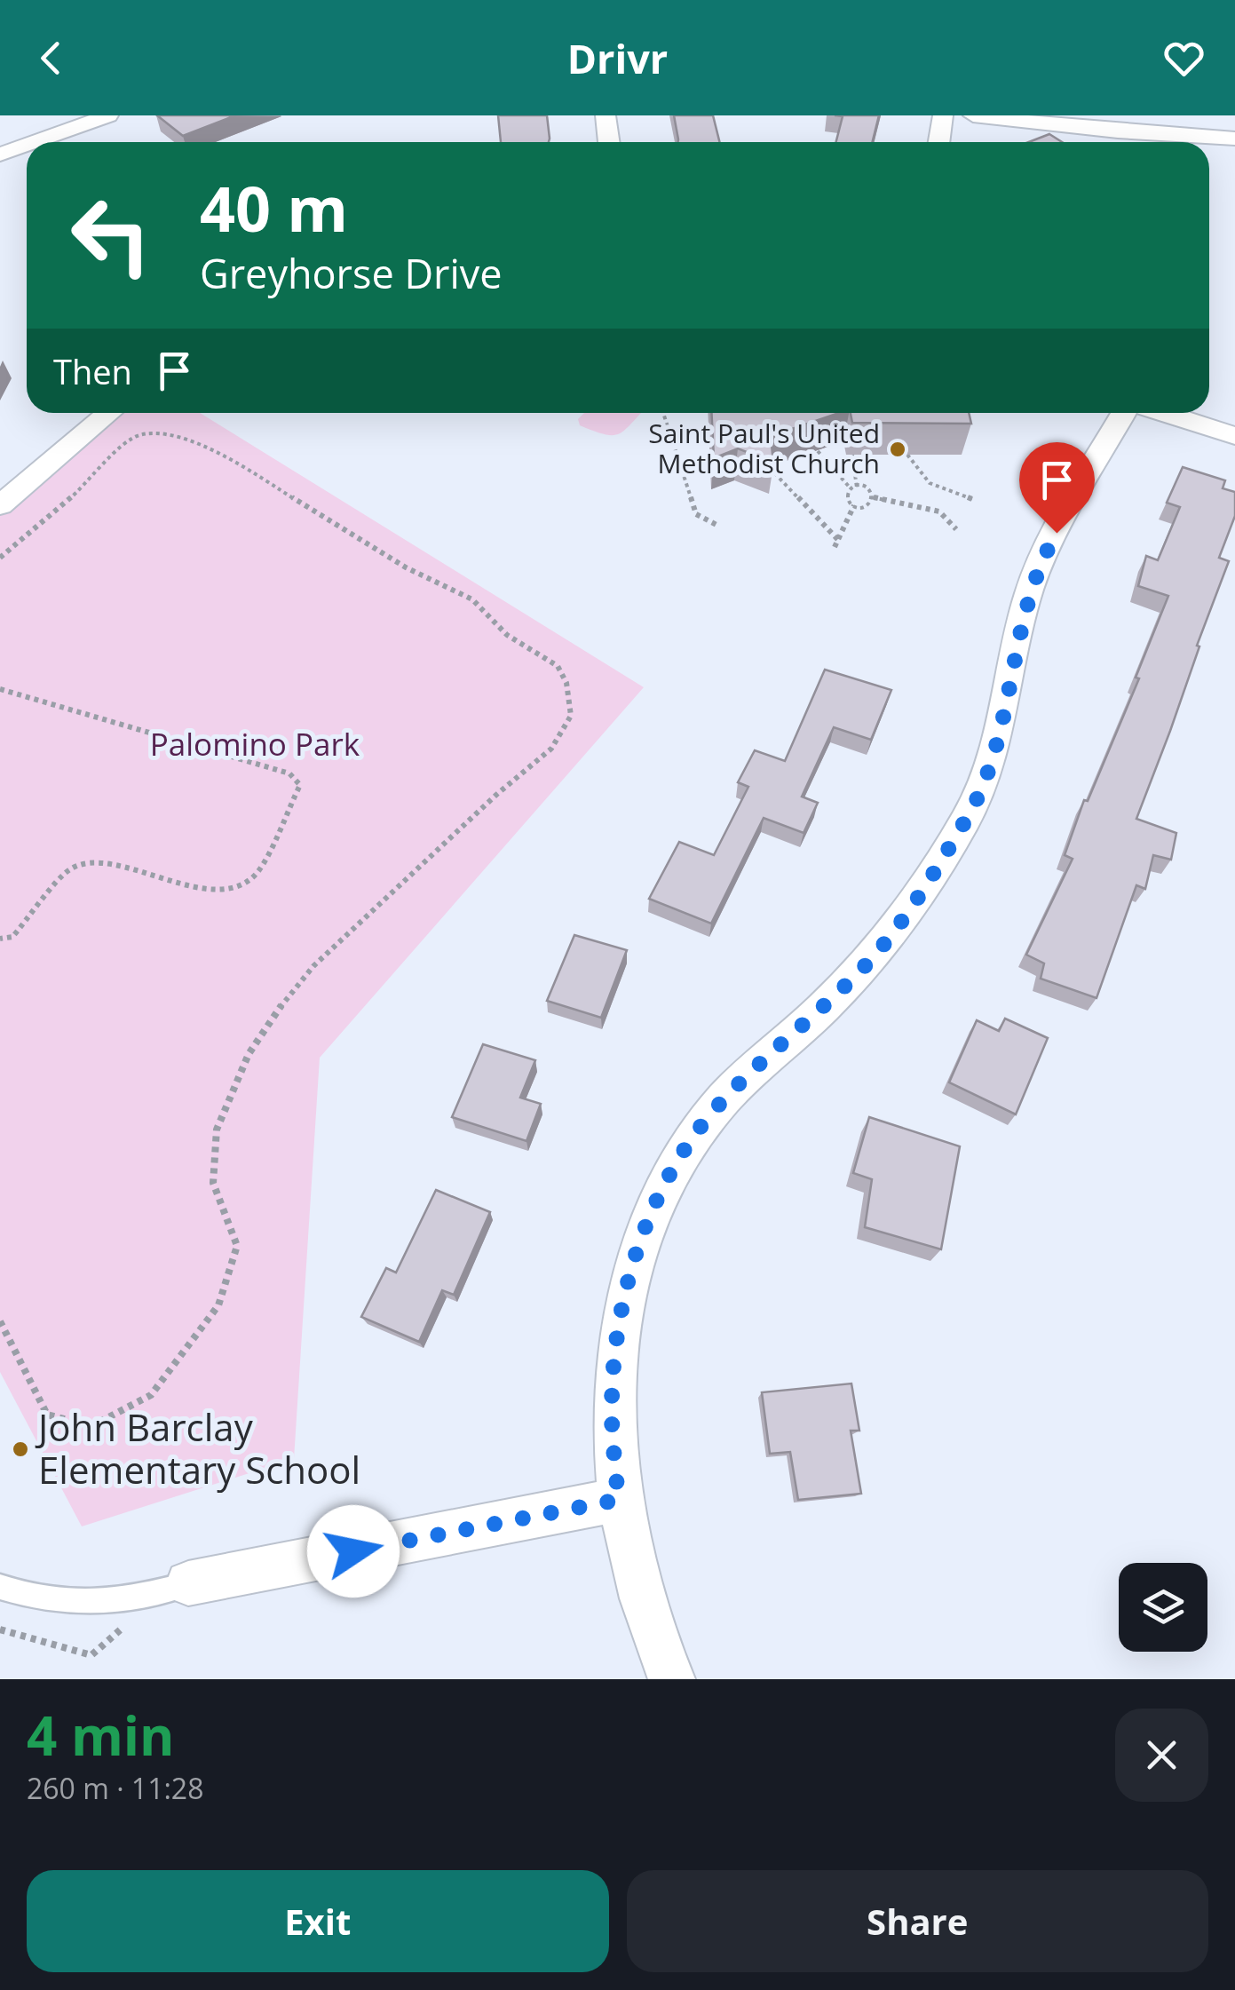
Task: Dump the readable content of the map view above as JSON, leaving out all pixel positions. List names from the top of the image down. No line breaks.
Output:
{"parks":["Palomino Park"],"places":["Saint Paul's United Methodist Church","John Barclay Elementary School"],"page":{"header":"Drivr","turn":["40 m","Greyhorse Drive"],"then":"Then","heading":["4 min","260 m · 11:28"],"buttons":["Exit","Share"]}}
